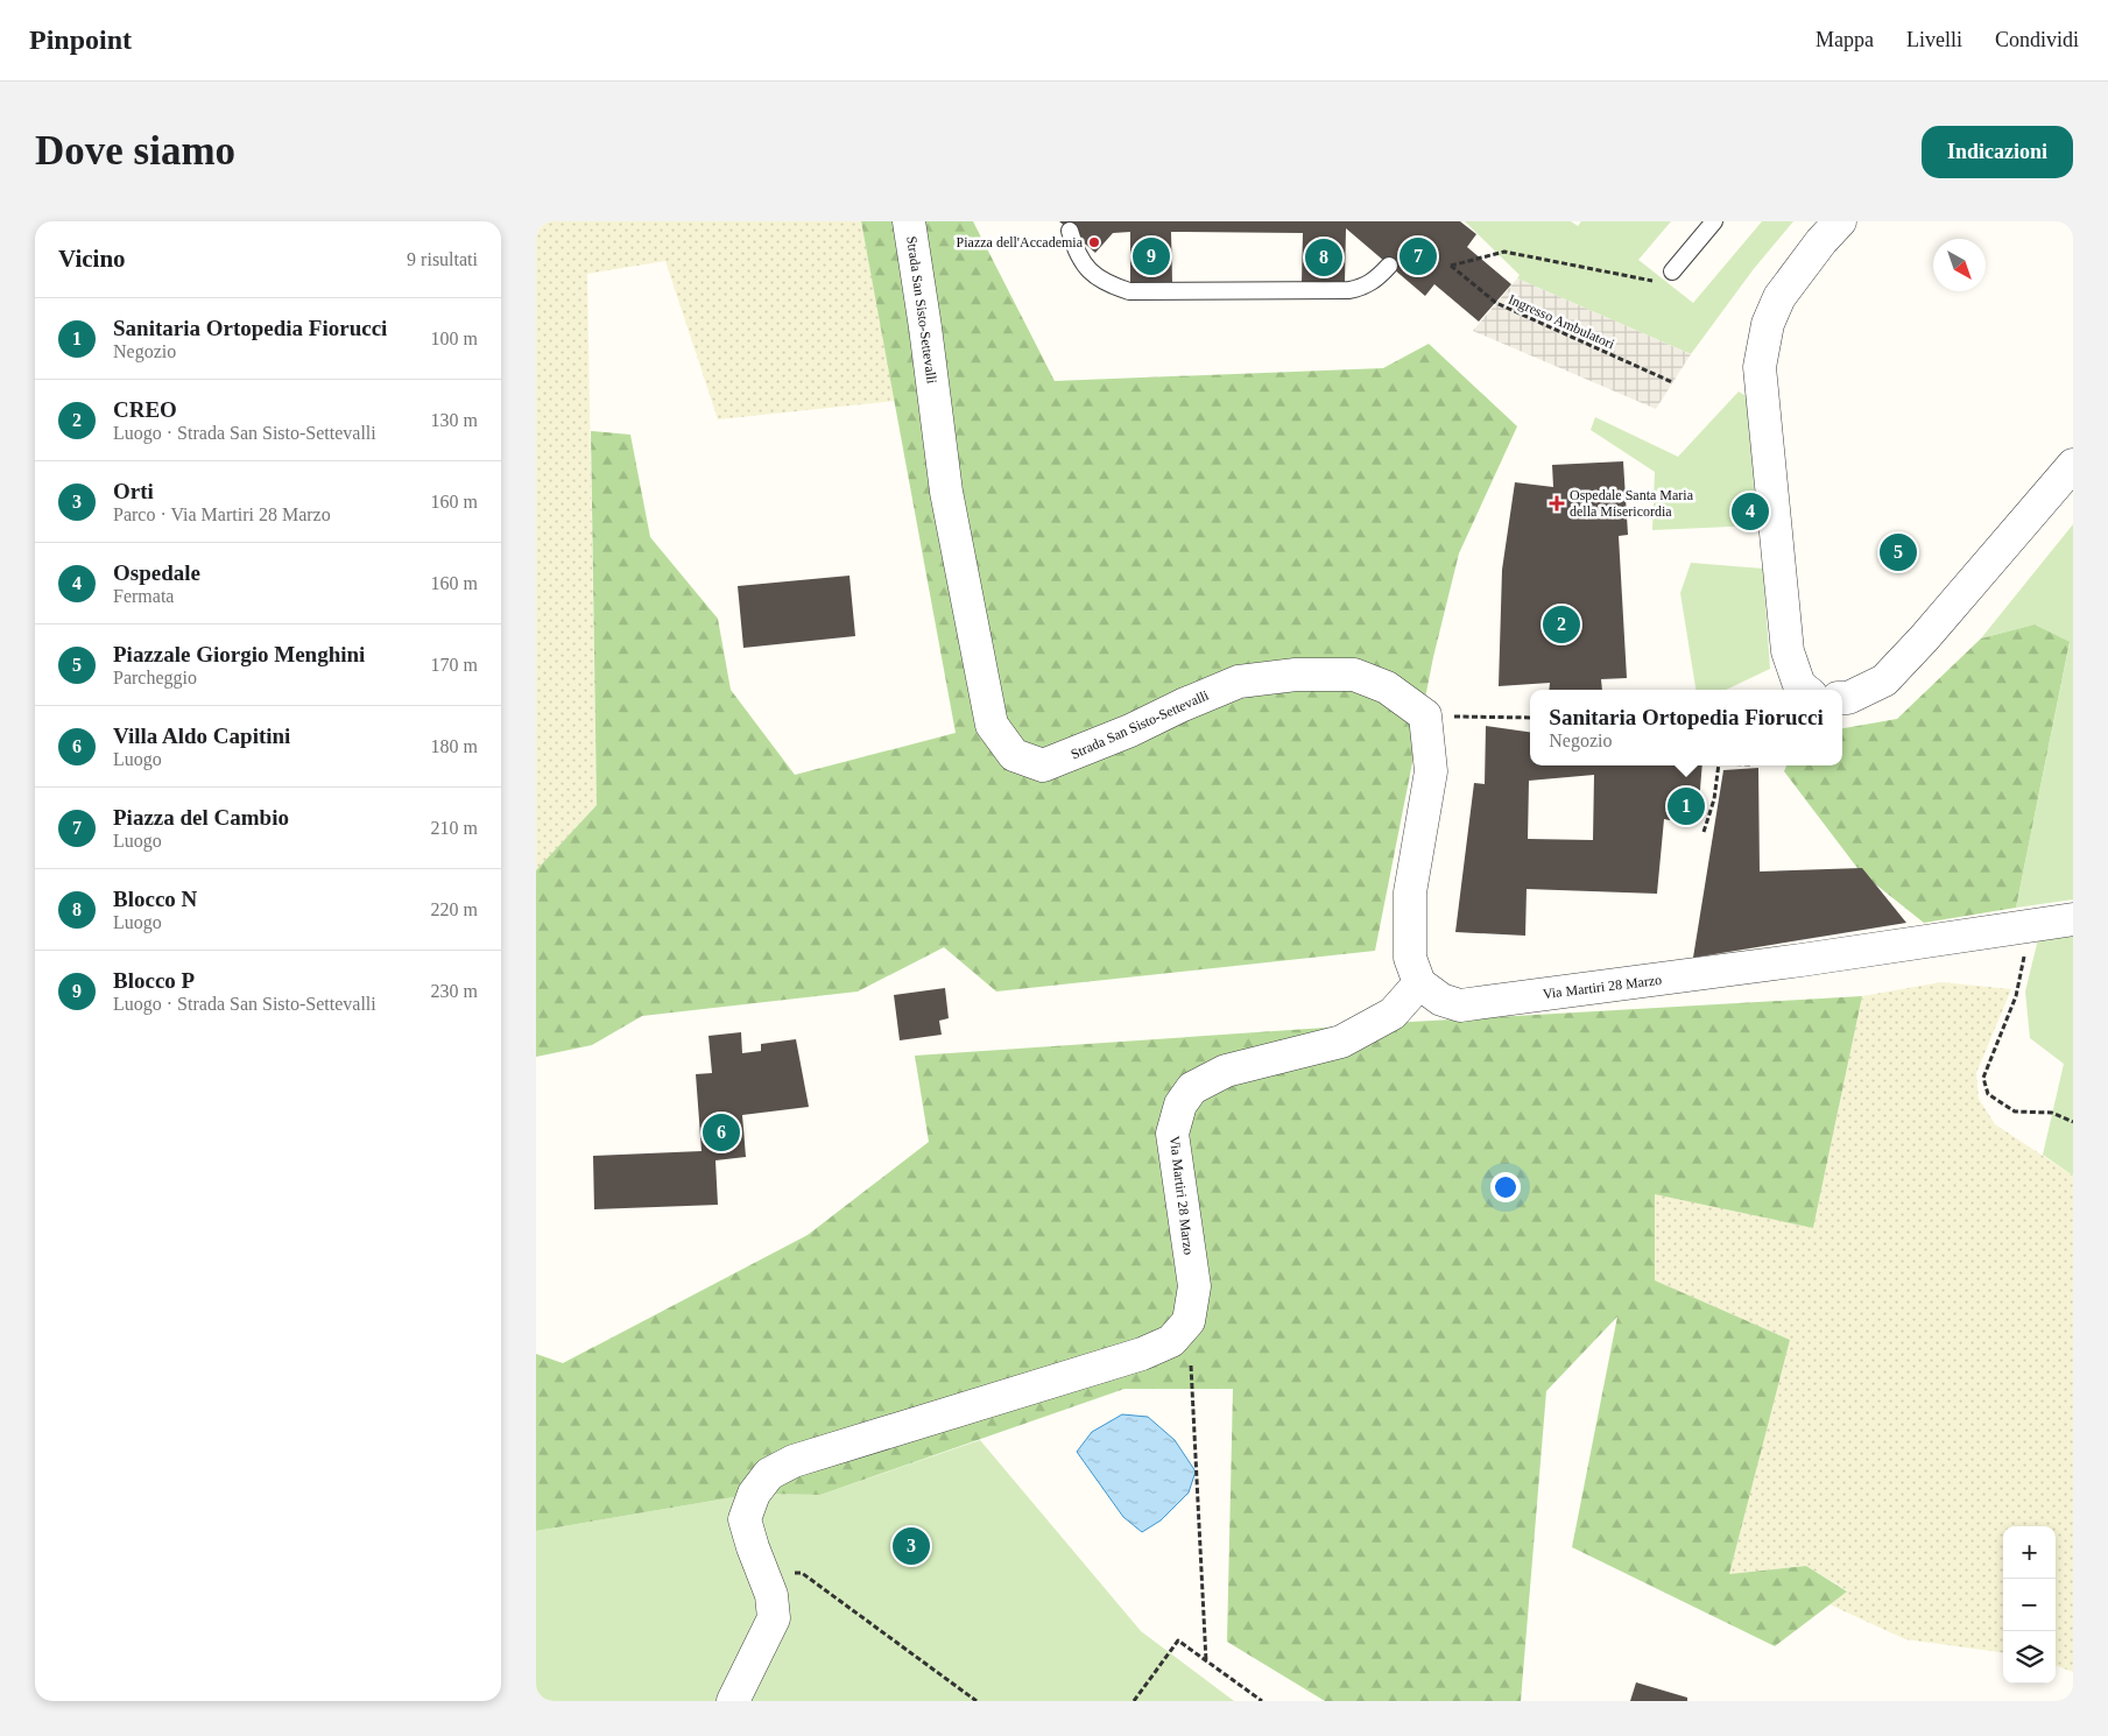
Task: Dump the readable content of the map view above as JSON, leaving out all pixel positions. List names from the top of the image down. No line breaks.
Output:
{"streets":{"street":["Strada San Sisto-Settevalli","Via Martiri 28 Marzo"],"path":["Ingresso Ambulatori"]},"places":{"other":["Piazza dell'Accademia"],"health":["Ospedale Santa Maria della Misericordia"]},"north":"bottom right","page":{"header":"Pinpoint","nav":["Mappa","Livelli","Condividi"],"buttons":"Indicazioni","title":"Dove siamo","heading":["Vicino","9 risultati"],"pins":["7","9","8","4","5","2","1","6","3"],"list":[{"mark":"1","name":"Sanitaria Ortopedia Fiorucci","note":"Negozio","value":"100 m"},{"mark":"2","name":"CREO","note":"Luogo · Strada San Sisto-Settevalli","value":"130 m"},{"mark":"3","name":"Orti","note":"Parco · Via Martiri 28 Marzo","value":"160 m"},{"mark":"4","name":"Ospedale","note":"Fermata","value":"160 m"},{"mark":"5","name":"Piazzale Giorgio Menghini","note":"Parcheggio","value":"170 m"},{"mark":"6","name":"Villa Aldo Capitini","note":"Luogo","value":"180 m"},{"mark":"7","name":"Piazza del Cambio","note":"Luogo","value":"210 m"},{"mark":"8","name":"Blocco N","note":"Luogo","value":"220 m"},{"mark":"9","name":"Blocco P","note":"Luogo · Strada San Sisto-Settevalli","value":"230 m"}],"popup":["Sanitaria Ortopedia Fiorucci","Negozio"],"map_buttons":["+","−"]}}
